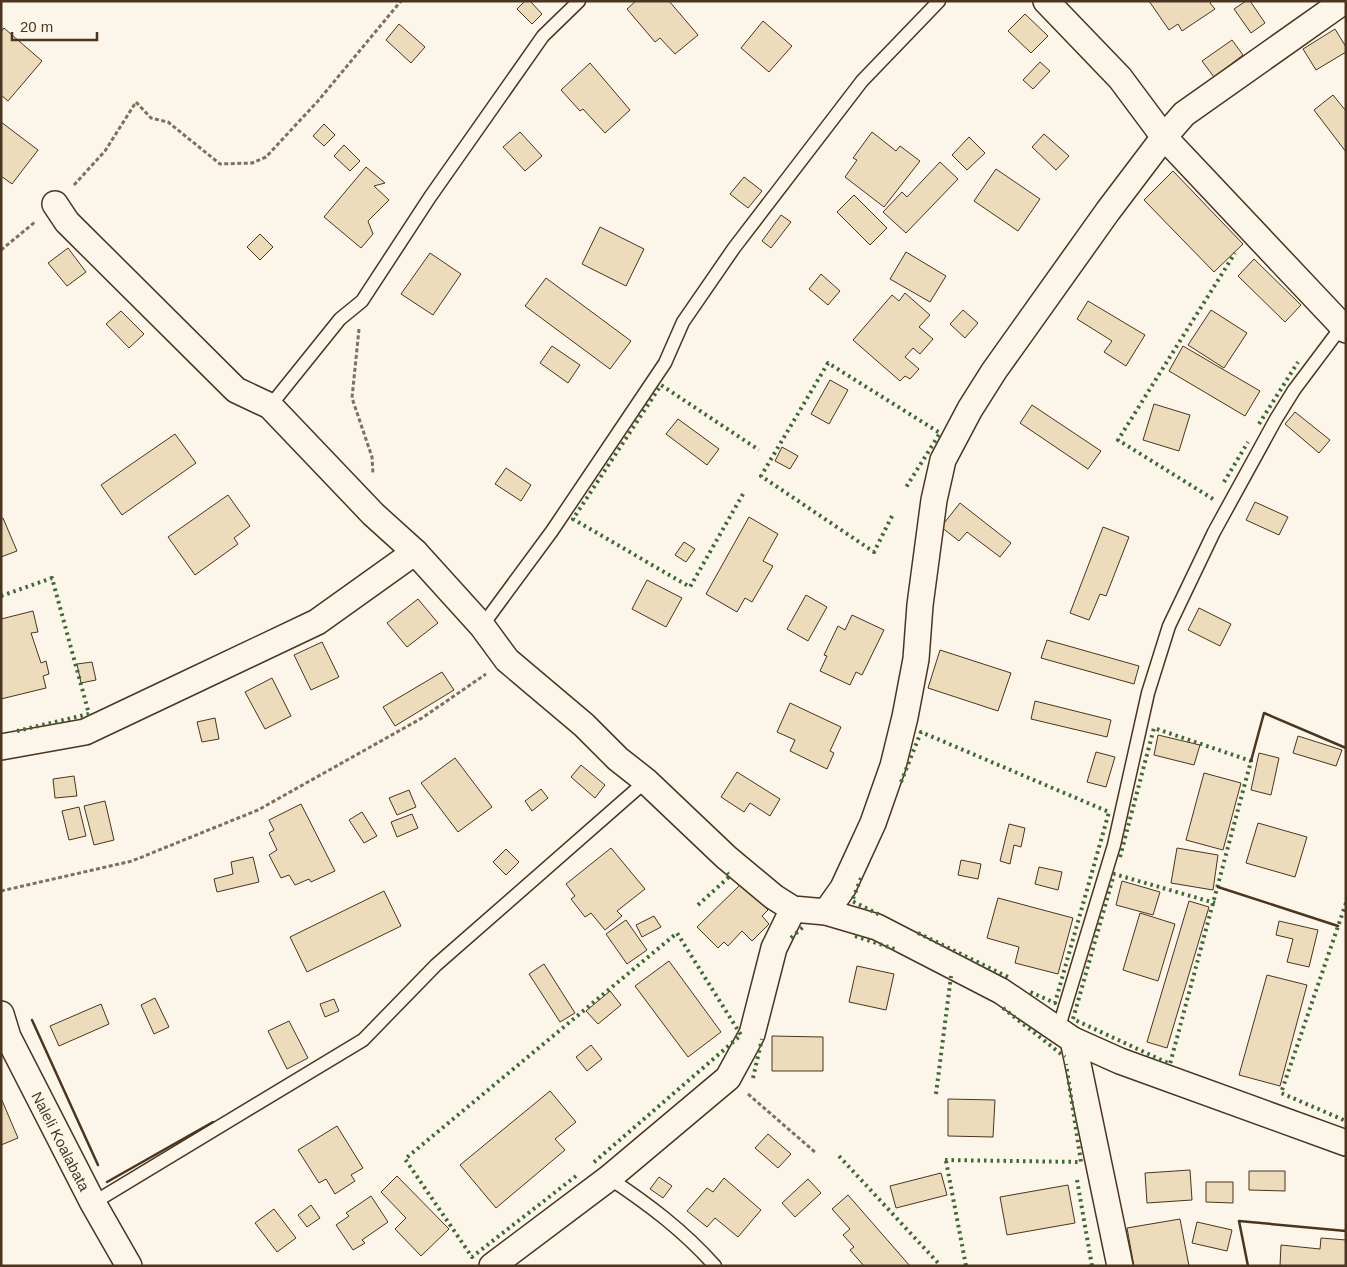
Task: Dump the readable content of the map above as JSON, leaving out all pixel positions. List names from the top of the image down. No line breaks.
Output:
{"streets":{"street":["Naleli Koalabata"]},"scale_bar":"20 m"}
